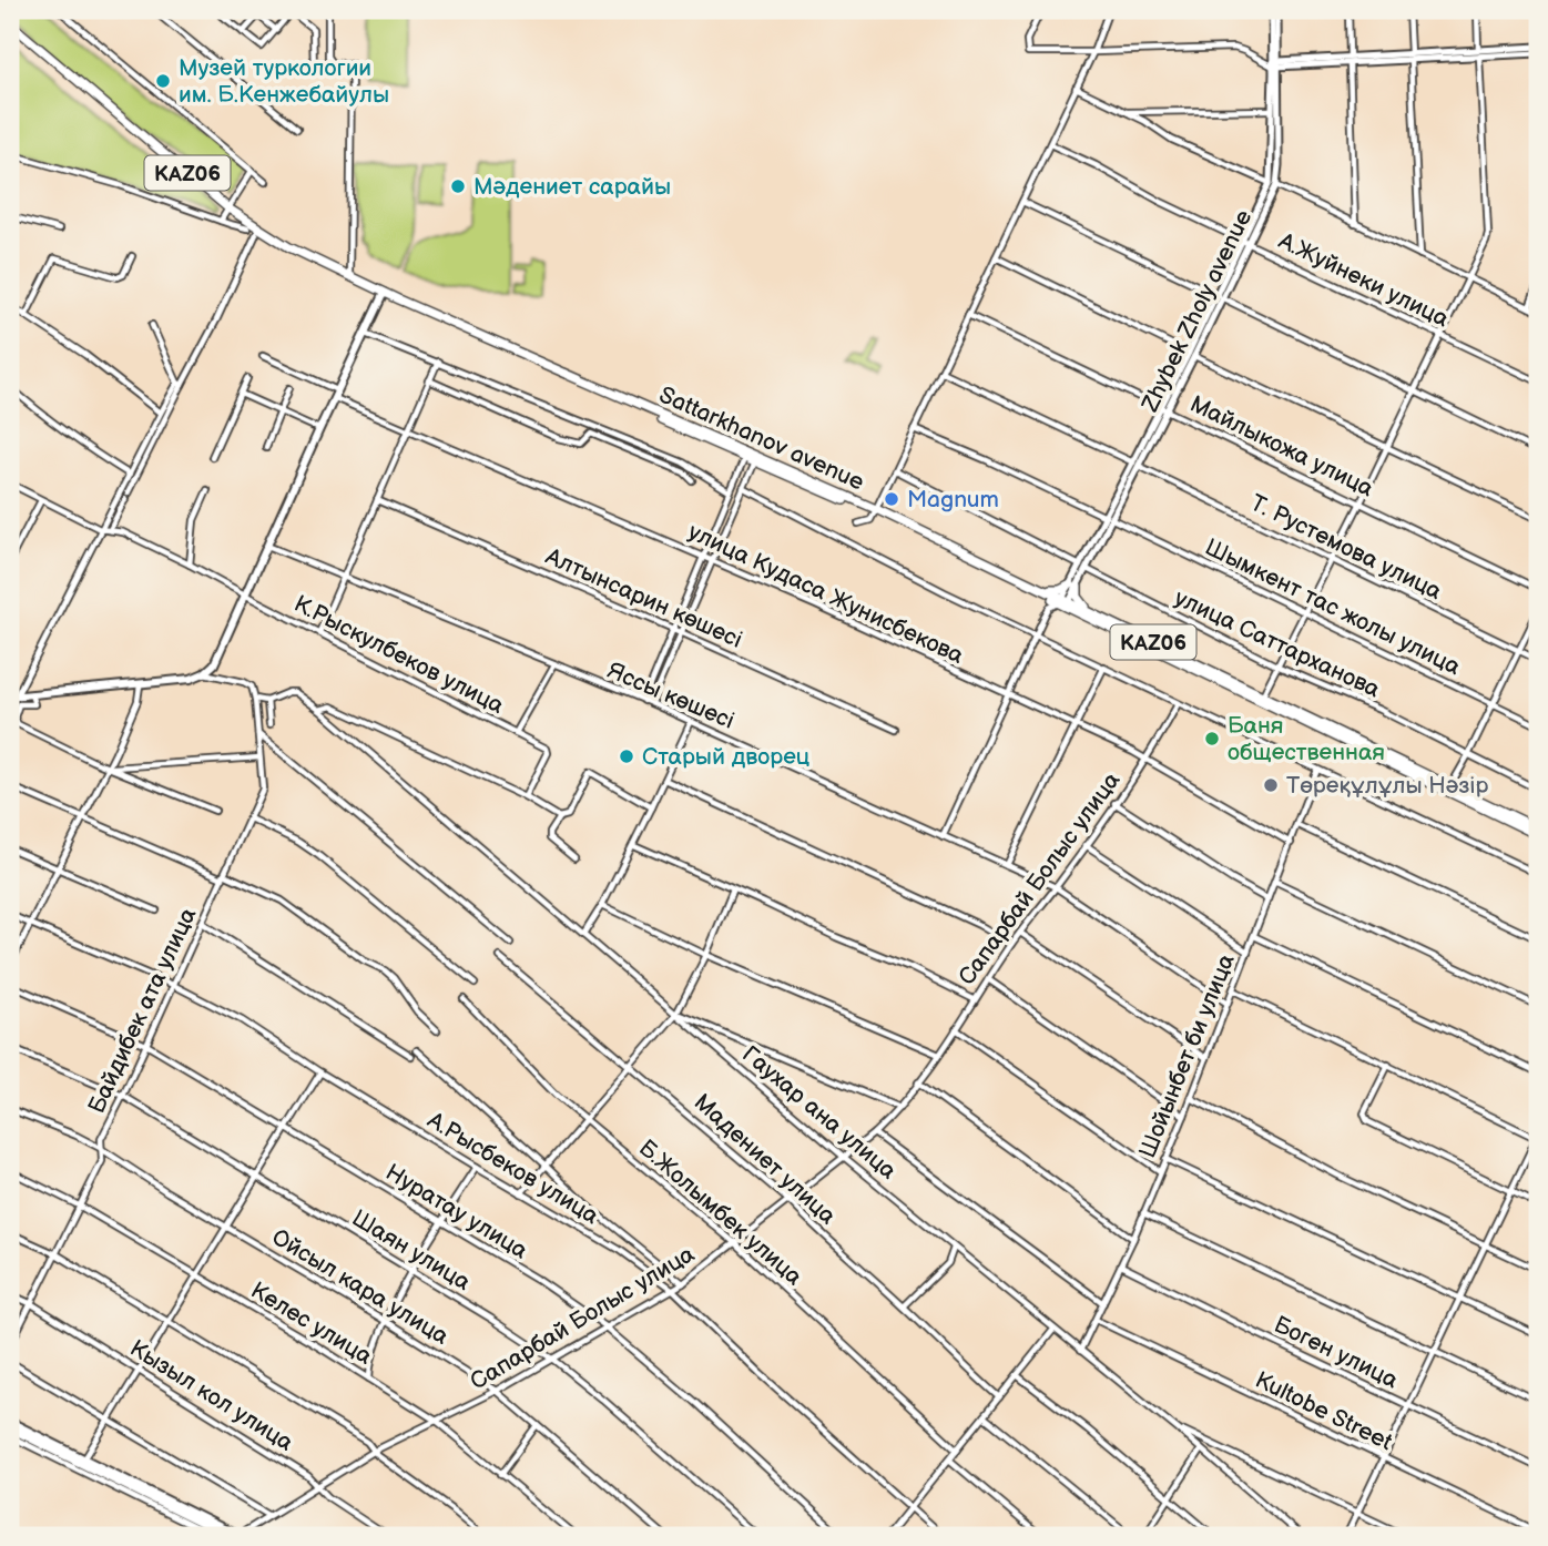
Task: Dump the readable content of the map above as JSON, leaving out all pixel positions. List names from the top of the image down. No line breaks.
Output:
{"streets":{"main road":["KАZ06","Sattarkhanov avenue"],"street":["А.Жуйнеки улица","Zhybek Zholy avenue","Майлыкожа улица","Т. Рустемова улица","улица Кудаса Жунисбекова","Алтынсарин көшесі","Шымкент тас жолы улица","улица Саттарханова","К.Рыскулбеков улица","Яссы көшесі","Сапарбай Болыс улица","Байдибек ата улица","Шойынбет би улица","Гаухар ана улица","Мадениет улица","А.Рысбеков улица","Нуратау улица","Б.Жолымбек улица","Шаян улица","Ойсыл кара улица","Келес улица","Боген улица","Кызыл кол улица","Kultobe Street"]},"crossings":[["А.Жуйнеки улица","Zhybek Zholy avenue"],["Zhybek Zholy avenue","Sattarkhanov avenue"],["Zhybek Zholy avenue","Майлыкожа улица"],["Zhybek Zholy avenue","Т. Рустемова улица"],["Zhybek Zholy avenue","Шымкент тас жолы улица"],["Zhybek Zholy avenue","улица Саттарханова"],["улица Кудаса Жунисбекова","Сапарбай Болыс улица"],["улица Кудаса Жунисбекова","Шойынбет би улица"],["Яссы көшесі","Сапарбай Болыс улица"],["Яссы көшесі","Шойынбет би улица"],["Сапарбай Болыс улица","Гаухар ана улица"],["Сапарбай Болыс улица","Мадениет улица"],["Сапарбай Болыс улица","А.Рысбеков улица"],["Сапарбай Болыс улица","Нуратау улица"],["Сапарбай Болыс улица","Б.Жолымбек улица"],["Сапарбай Болыс улица","Шаян улица"],["Сапарбай Болыс улица","Ойсыл кара улица"],["Сапарбай Болыс улица","Келес улица"],["Сапарбай Болыс улица","Кызыл кол улица"],["Байдибек ата улица","А.Рысбеков улица"],["Байдибек ата улица","Нуратау улица"],["Байдибек ата улица","Шаян улица"],["Байдибек ата улица","Ойсыл кара улица"],["Байдибек ата улица","Келес улица"],["Байдибек ата улица","Кызыл кол улица"],["Шойынбет би улица","Гаухар ана улица"],["Шойынбет би улица","Боген улица"],["Шойынбет би улица","Kultobe Street"]],"places":["Музей туркологии им. Б.Кенжебайулы","Мәдениет сарайы","Magnum","Баня общественная","Старый дворец","Төреқұлұлы Нәзір"]}
